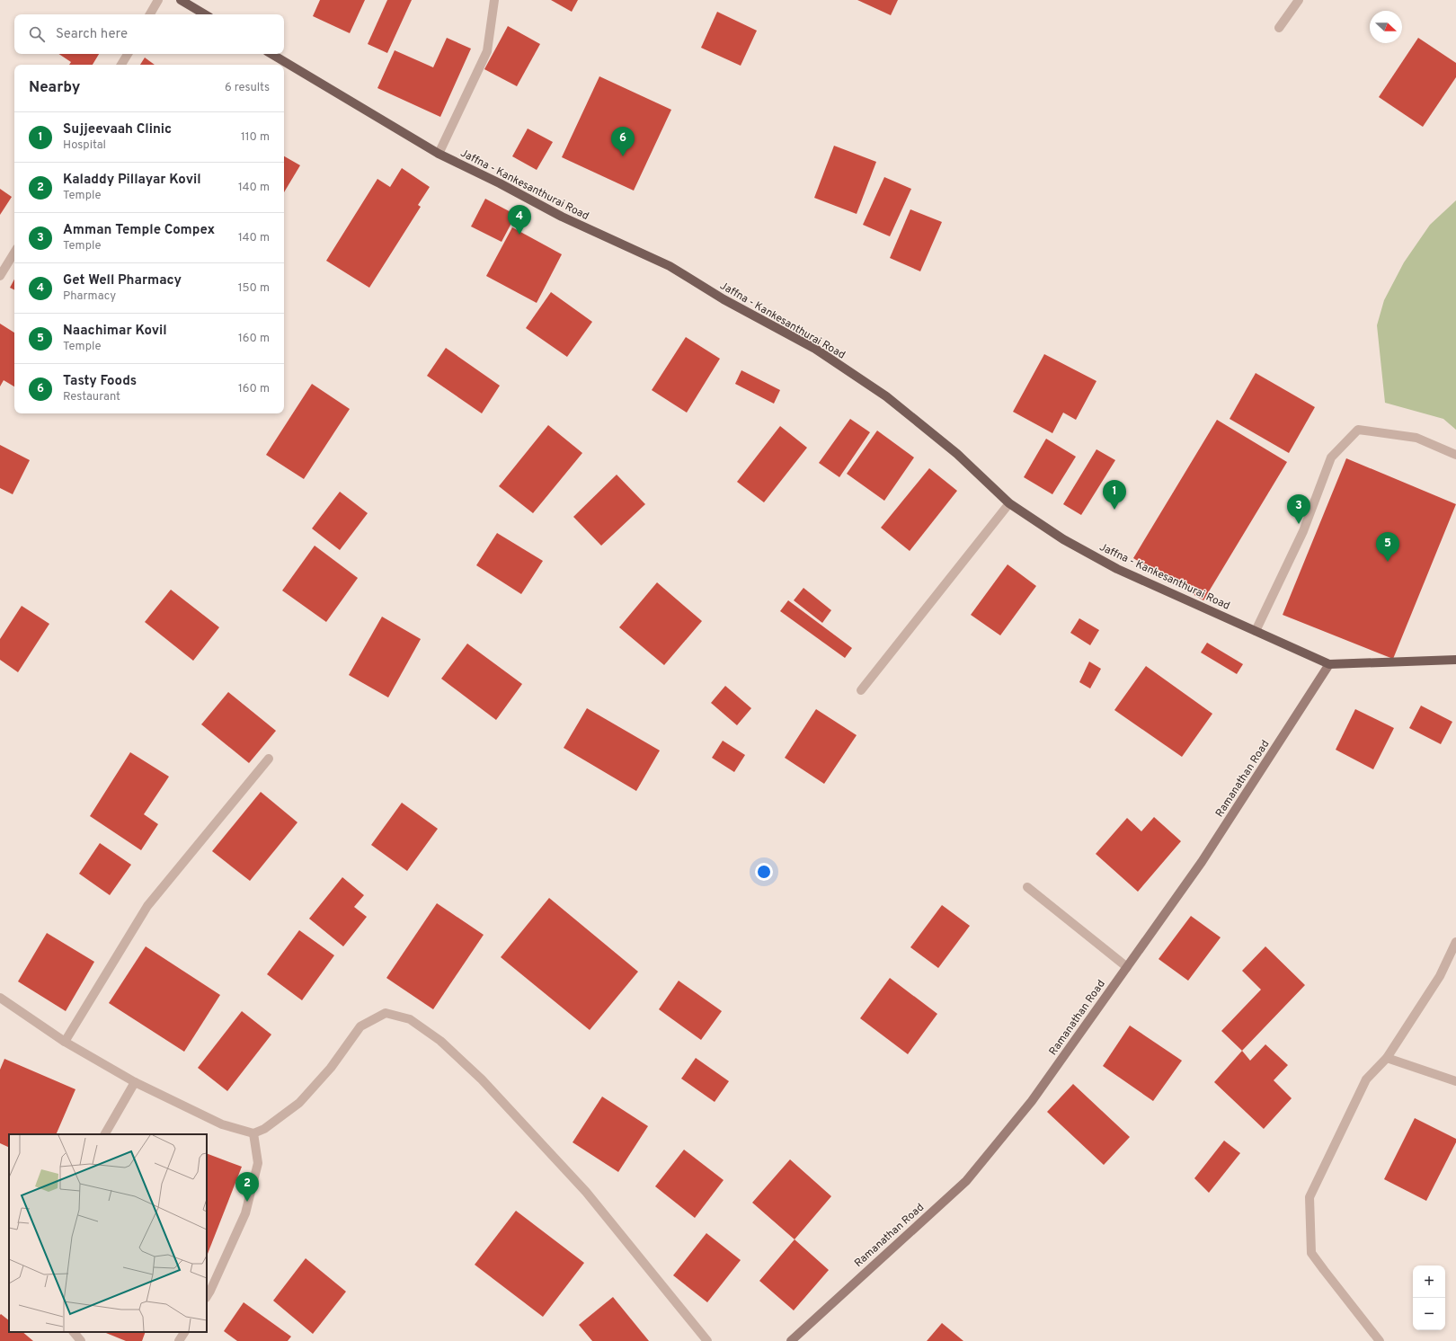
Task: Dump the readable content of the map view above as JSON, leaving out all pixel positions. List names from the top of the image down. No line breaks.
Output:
{"streets":{"main road":["Jaffna - Kankesanthurai Road","Ramanathan Road"]},"crossings":[["Jaffna - Kankesanthurai Road","Ramanathan Road"]],"north":"right","page":{"search":"Search here","heading":["Nearby","6 results"],"list":[{"mark":"1","name":"Sujjeevaah Clinic","note":"Hospital","value":"110 m"},{"mark":"2","name":"Kaladdy Pillayar Kovil","note":"Temple","value":"140 m"},{"mark":"3","name":"Amman Temple Compex","note":"Temple","value":"140 m"},{"mark":"4","name":"Get Well Pharmacy","note":"Pharmacy","value":"150 m"},{"mark":"5","name":"Naachimar Kovil","note":"Temple","value":"160 m"},{"mark":"6","name":"Tasty Foods","note":"Restaurant","value":"160 m"}],"pins":["6","4","1","3","5","2"],"map_buttons":["+","−"]}}
